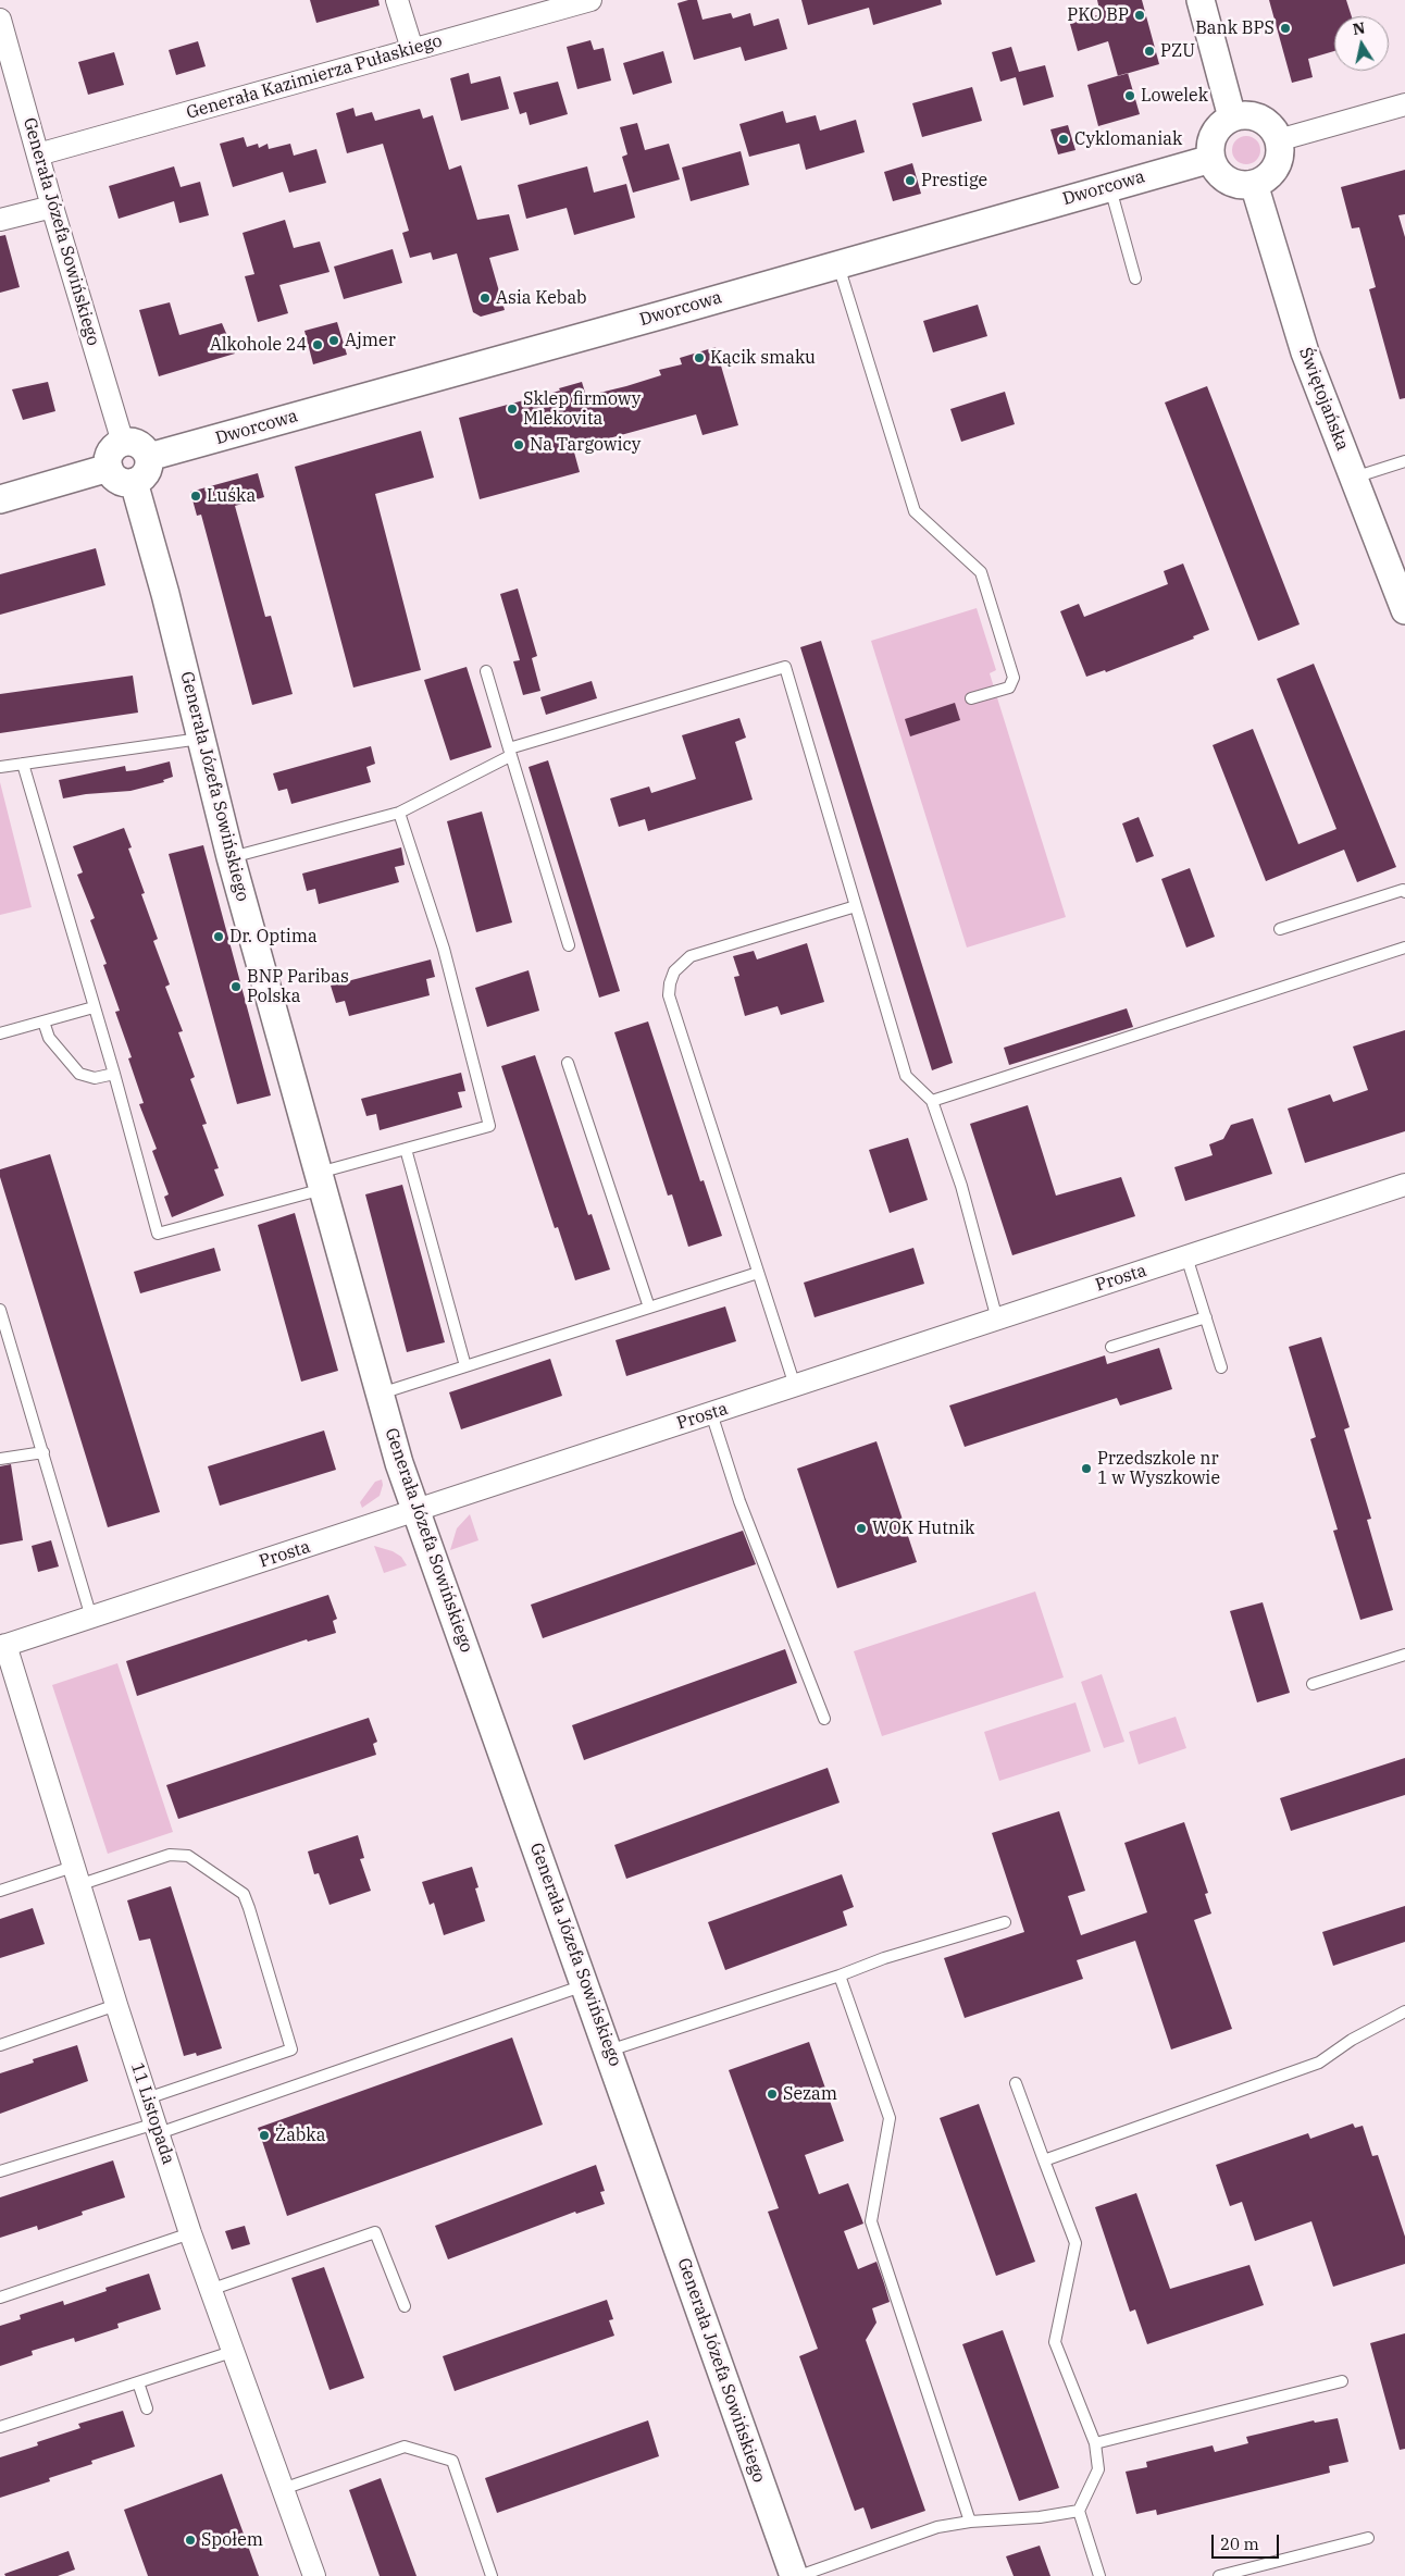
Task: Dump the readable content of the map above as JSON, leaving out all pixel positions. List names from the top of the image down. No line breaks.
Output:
{"streets":{"street":["Generała Kazimierza Pułaskiego","Dworcowa","Generała Józefa Sowińskiego","Świętojańska","Prosta","11 Listopada"]},"crossings":[["Generała Kazimierza Pułaskiego","Generała Józefa Sowińskiego"],["Dworcowa","Generała Józefa Sowińskiego"],["Dworcowa","Świętojańska"],["Generała Józefa Sowińskiego","Prosta"],["Prosta","11 Listopada"]],"places":["PKO BP","Bank BPS","PZU","Lowelek","Cyklomaniak","Prestige","Asia Kebab","Ajmer","Alkohole 24","Kącik smaku","Sklep firmowy Mlekovita","Na Targowicy","Luśka","Dr. Optima","BNP Paribas Polska","Przedszkole nr 1 w Wyszkowie","WOK Hutnik","Sezam","Żabka","Społem"],"scale_bar":"20 m","north":"top"}
